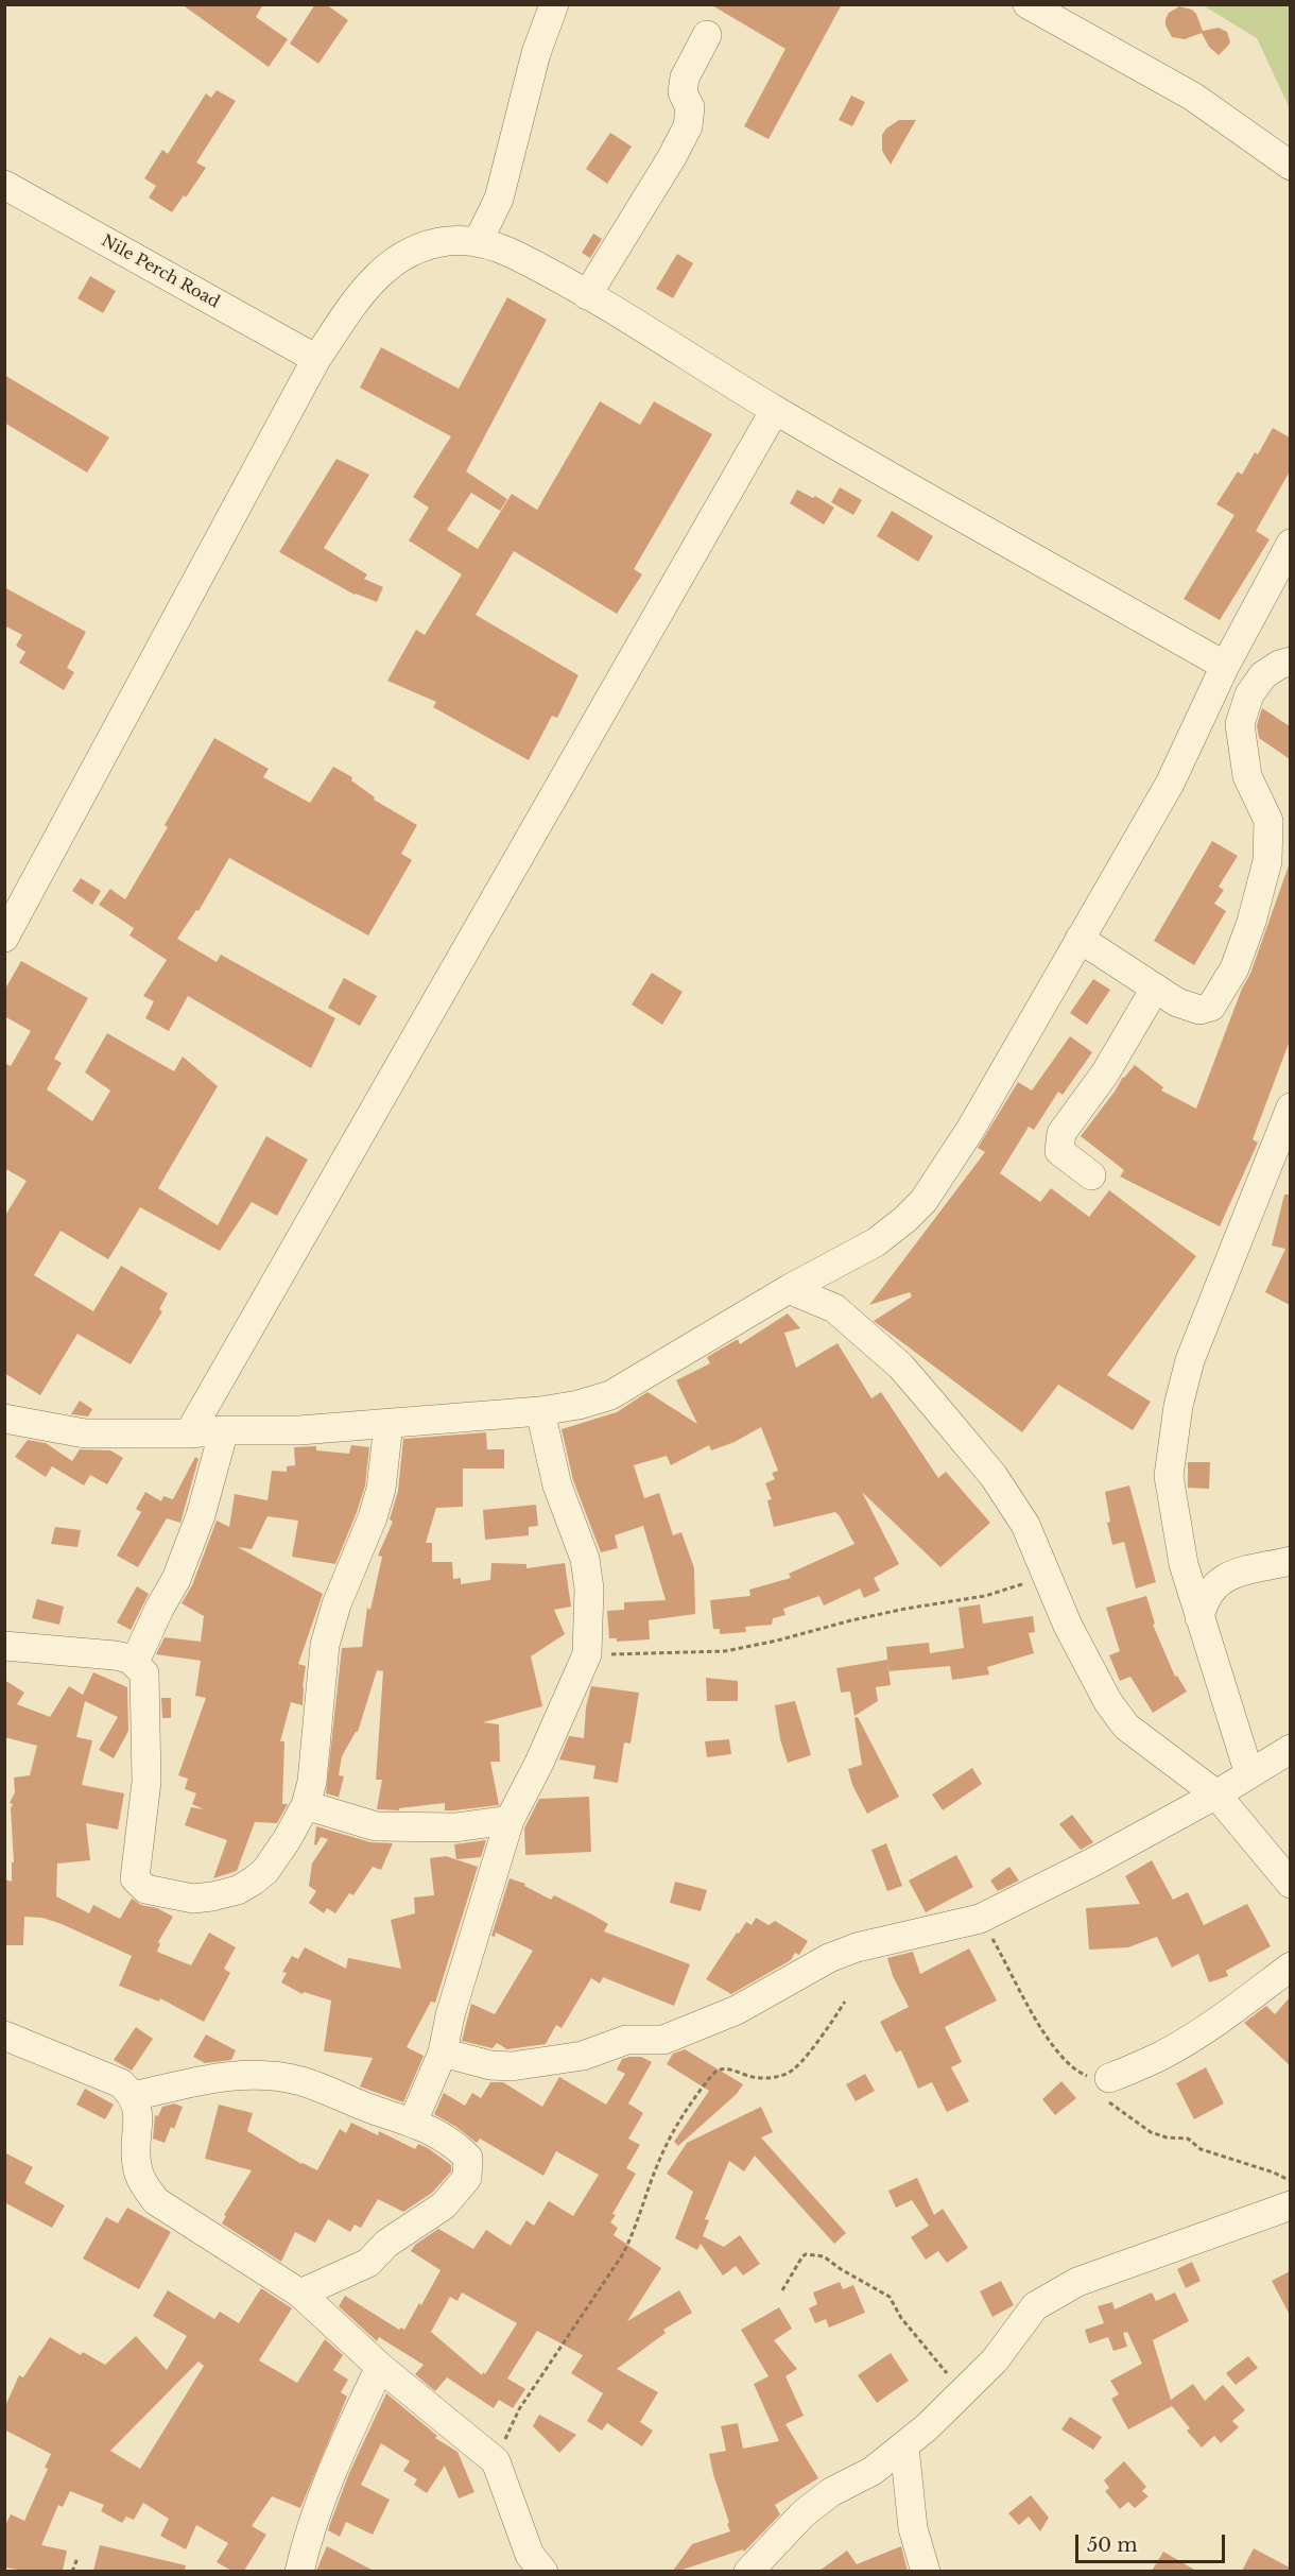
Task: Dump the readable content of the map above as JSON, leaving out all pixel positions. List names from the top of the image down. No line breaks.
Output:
{"streets":{"street":["Nile Perch Road"]},"scale_bar":"50 m"}
